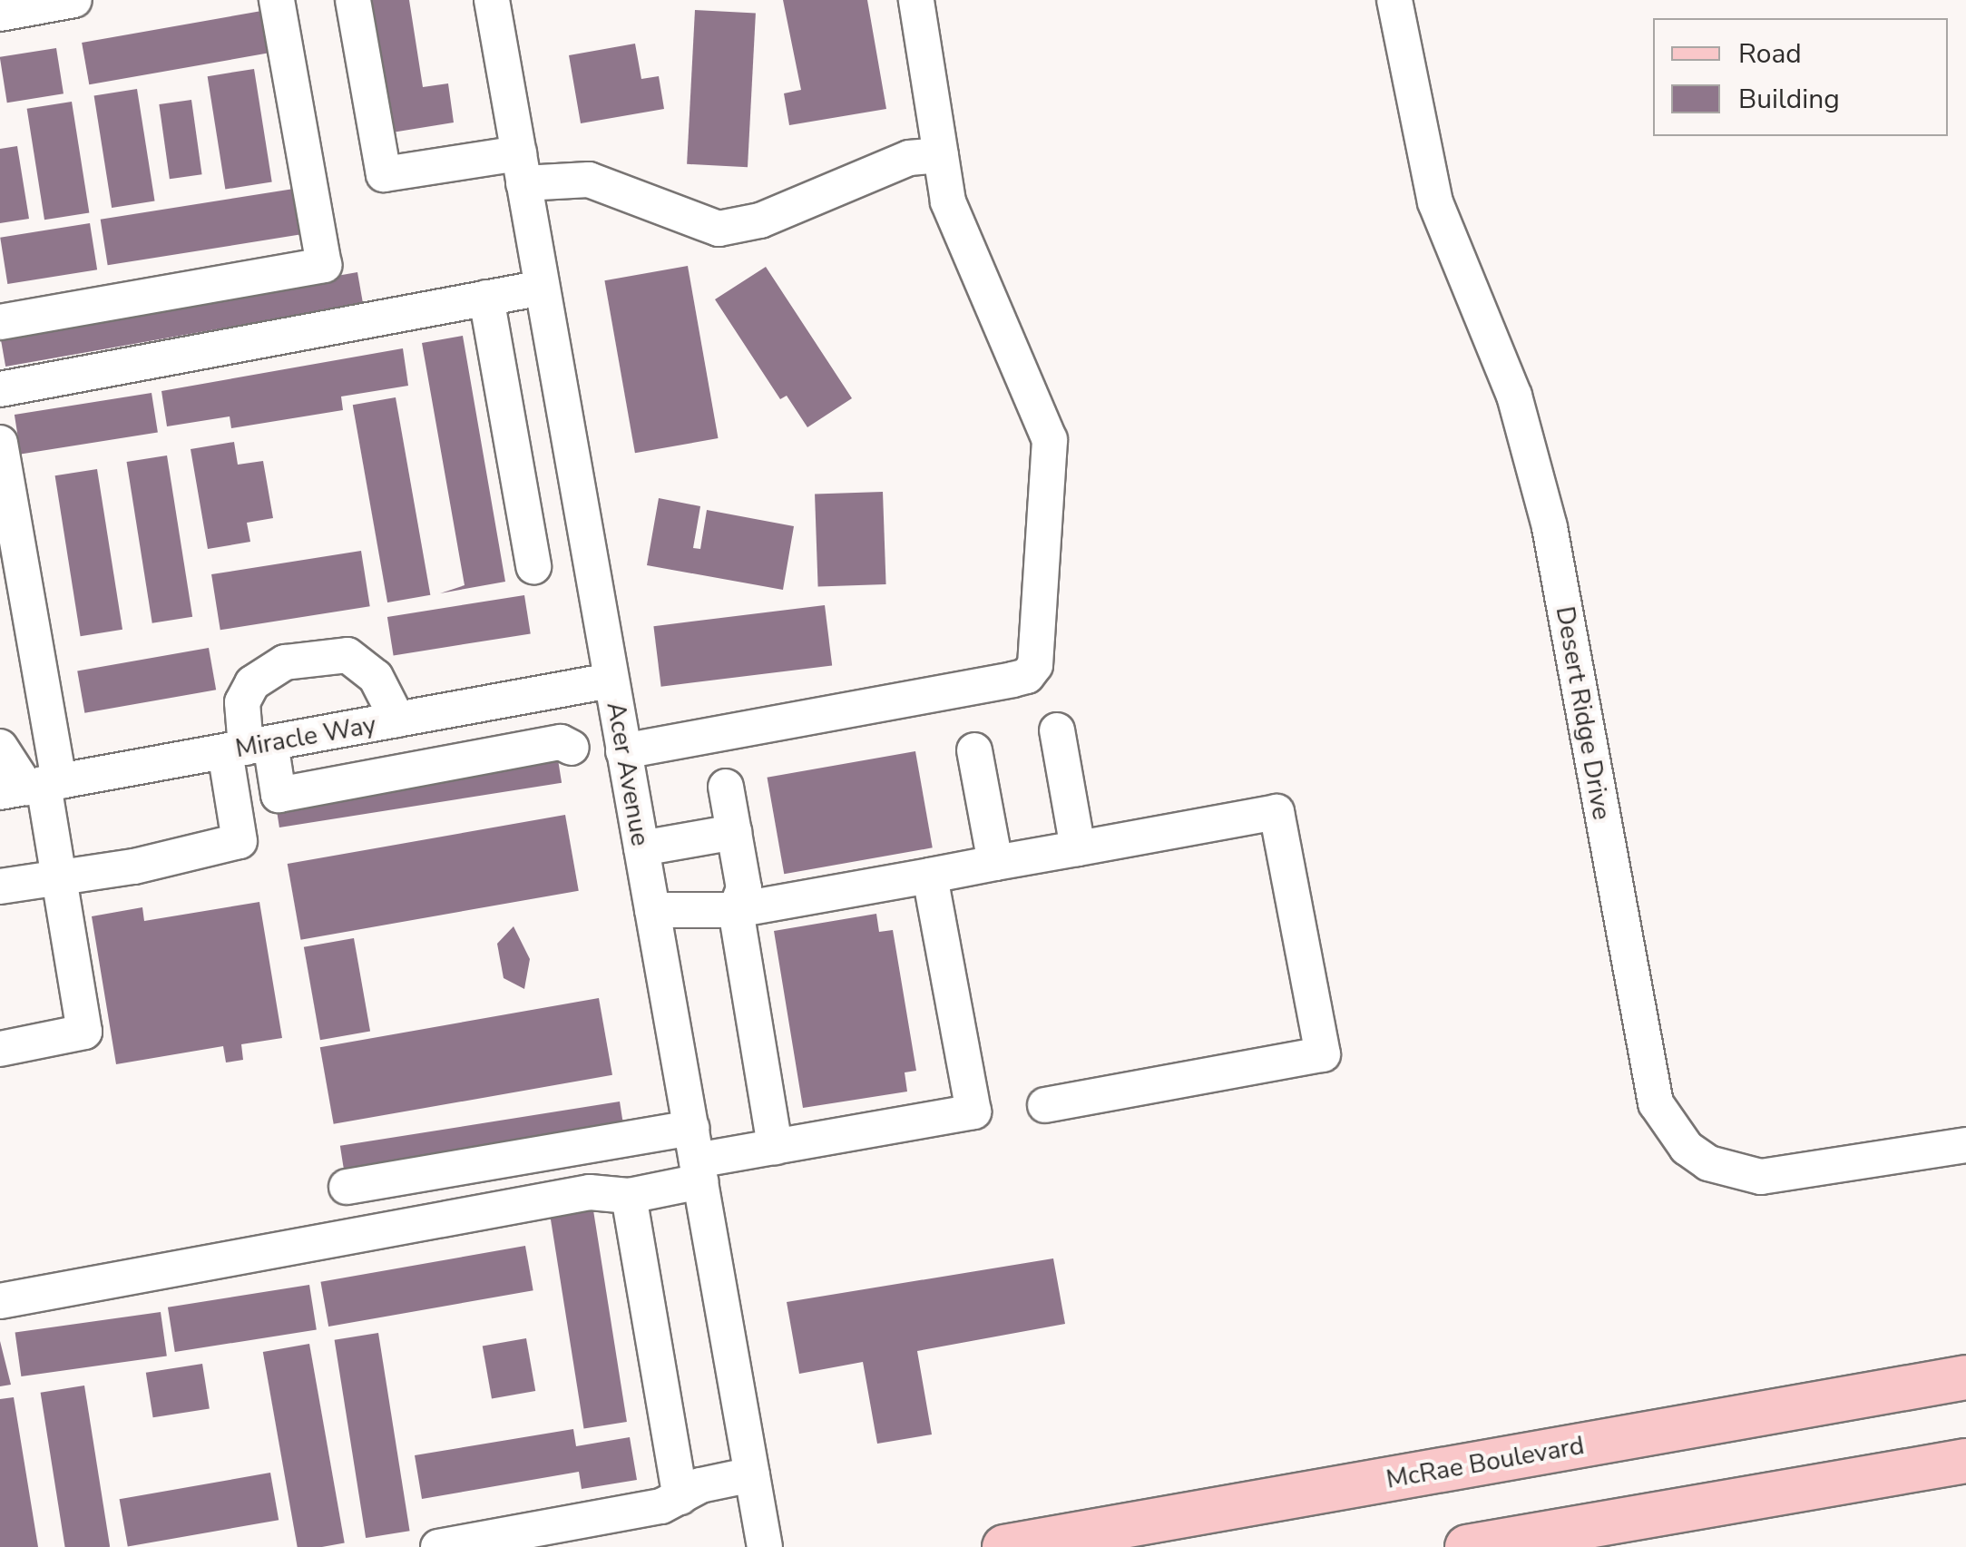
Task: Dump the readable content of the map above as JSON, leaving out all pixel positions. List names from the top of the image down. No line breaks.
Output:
{"streets":{"main road":["McRae Boulevard"],"street":["Desert Ridge Drive","Miracle Way","Acer Avenue"]},"crossings":[["Miracle Way","Acer Avenue"]],"legend":["Road","Building"]}
